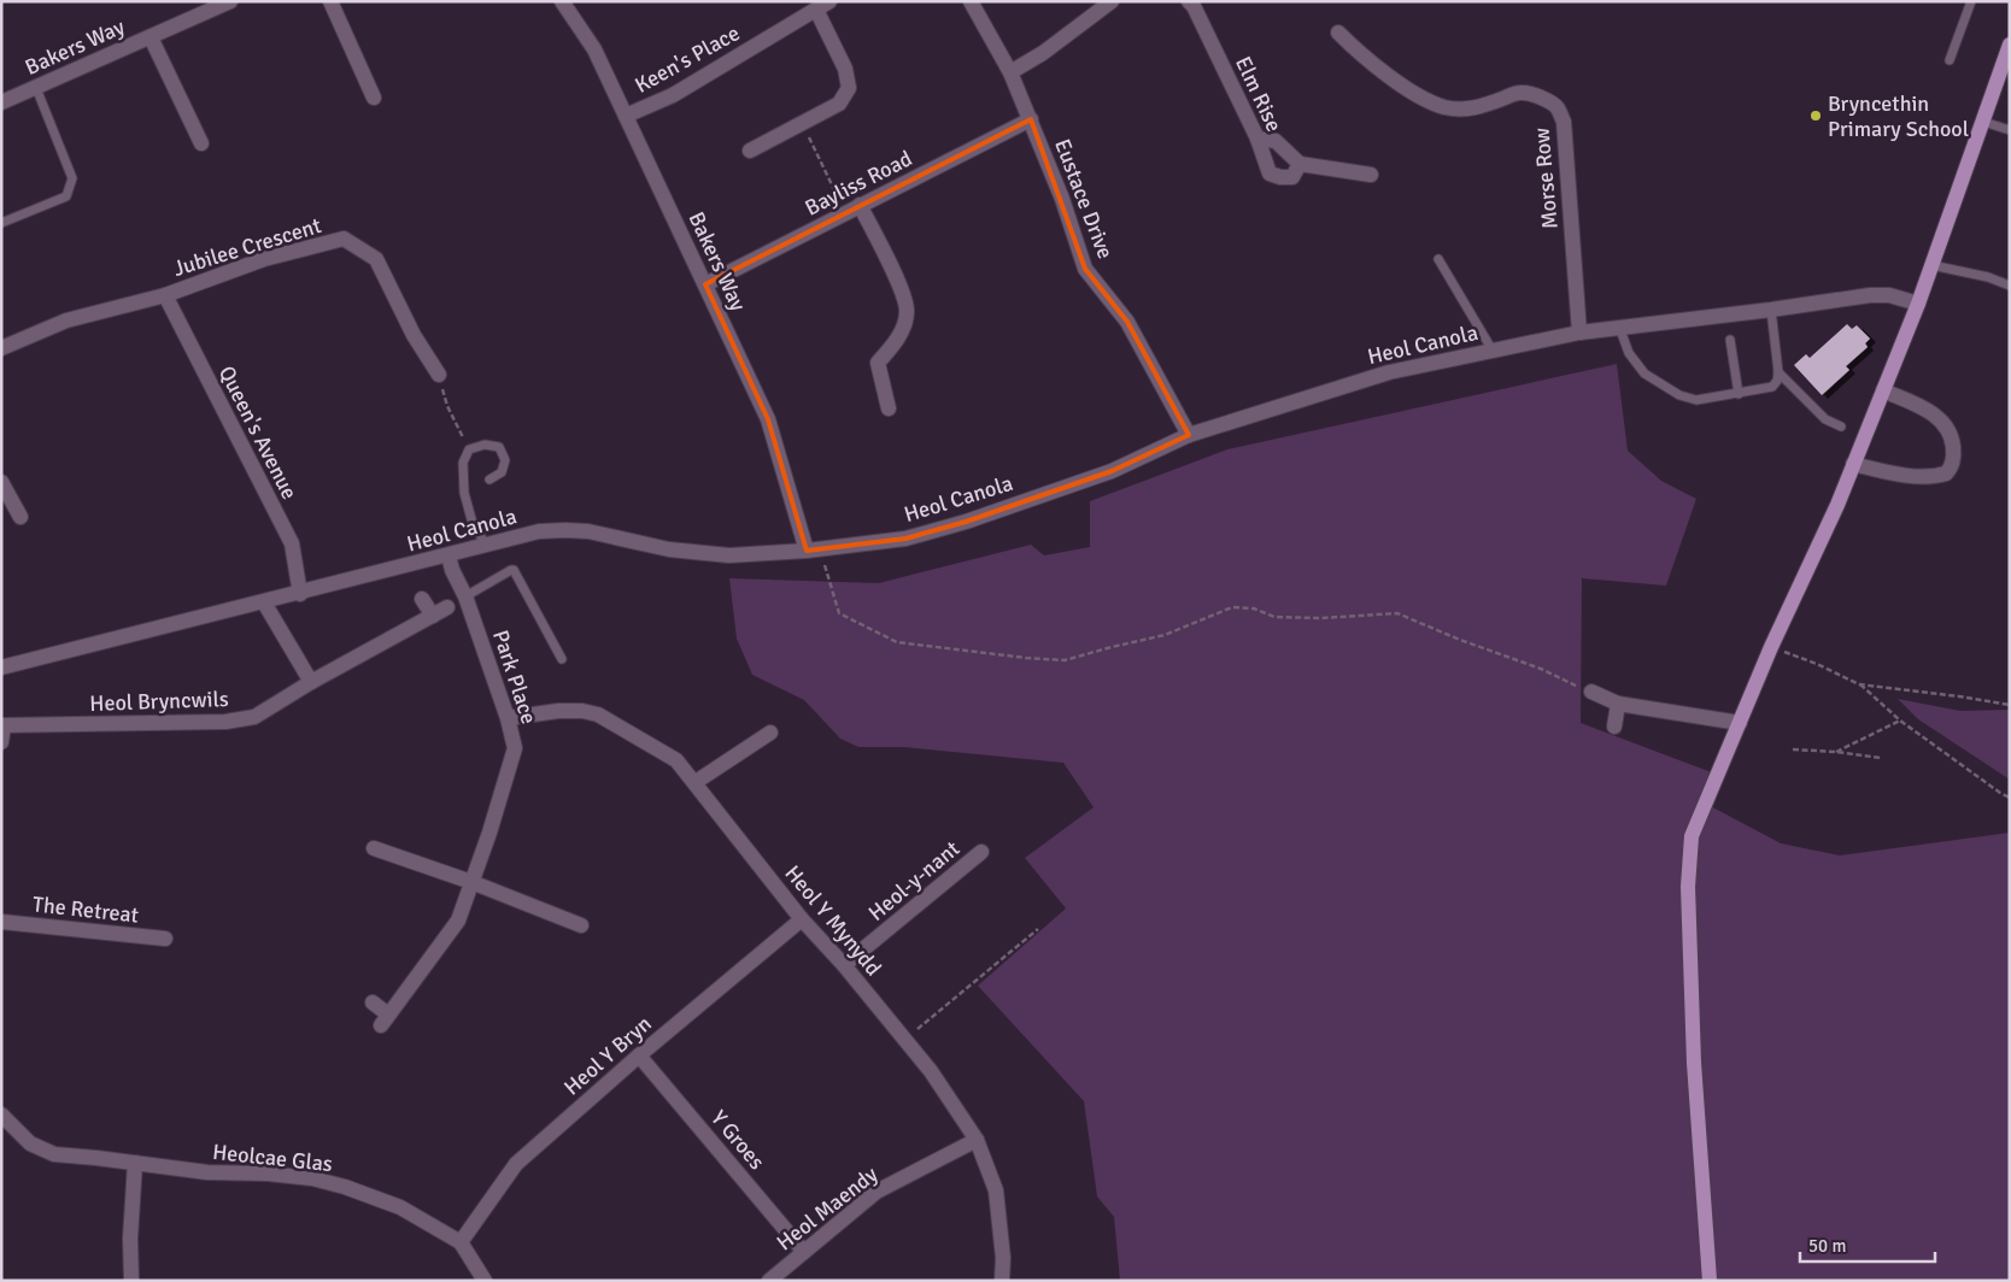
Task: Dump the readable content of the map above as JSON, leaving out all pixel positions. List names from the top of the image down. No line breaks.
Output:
{"streets":{"street":["Bakers Way","Keen's Place","Elm Rise","Morse Row","Bayliss Road","Eustace Drive","Jubilee Crescent","Heol Canola","Queen's Avenue","Park Place","Heol Bryncwils","Heol-y-nant","The Retreat","Heol Y Mynydd","Heol Y Bryn","Y Groes","Heolcae Glas","Heol Maendy"]},"crossings":[["Bakers Way","Keen's Place"],["Bakers Way","Bayliss Road"],["Bakers Way","Heol Canola"],["Morse Row","Heol Canola"],["Bayliss Road","Eustace Drive"],["Eustace Drive","Heol Canola"],["Jubilee Crescent","Queen's Avenue"],["Heol Canola","Queen's Avenue"],["Heol Canola","Park Place"],["Park Place","Heol Y Mynydd"],["Heol-y-nant","Heol Y Mynydd"],["Heol Y Mynydd","Heol Y Bryn"],["Heol Y Mynydd","Heol Maendy"],["Heol Y Bryn","Y Groes"],["Heol Y Bryn","Heolcae Glas"],["Y Groes","Heol Maendy"]],"places":["Bryncethin Primary School"],"scale_bar":"50 m"}
